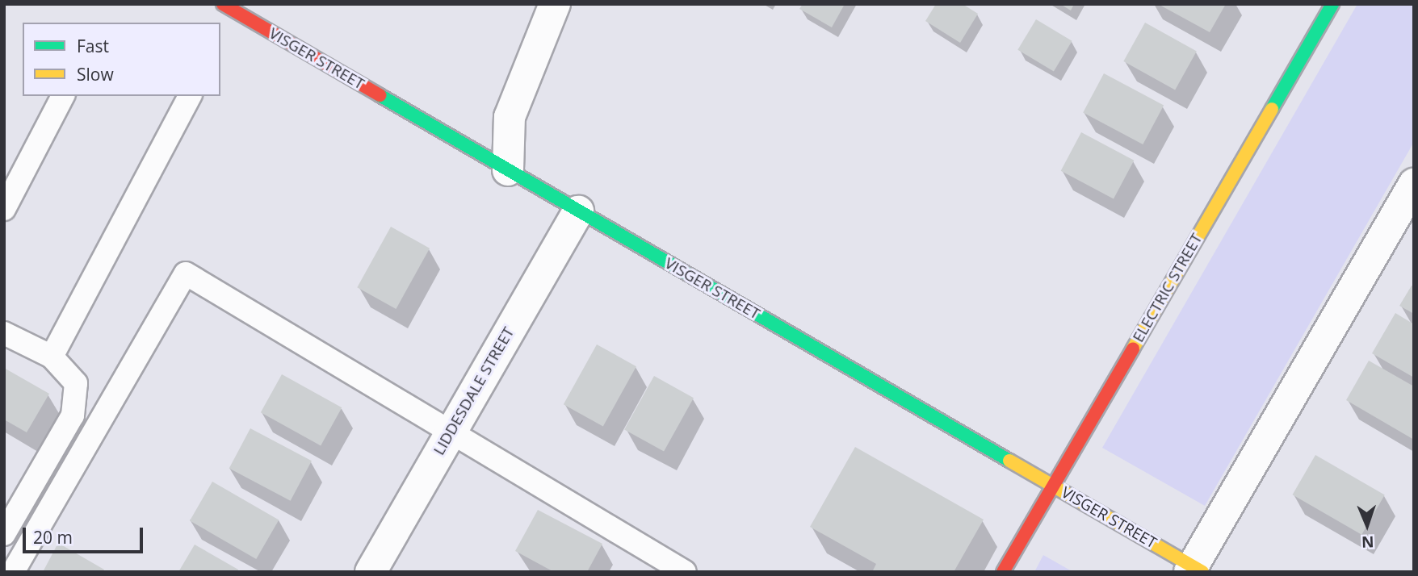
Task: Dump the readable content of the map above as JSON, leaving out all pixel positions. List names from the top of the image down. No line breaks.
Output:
{"streets":{"street":["VISGER STREET","ELECTRIC STREET","LIDDESDALE STREET"]},"crossings":[["VISGER STREET","ELECTRIC STREET"],["VISGER STREET","LIDDESDALE STREET"]],"legend":["Fast","Slow"],"scale_bar":"20 m","north":"bottom"}
